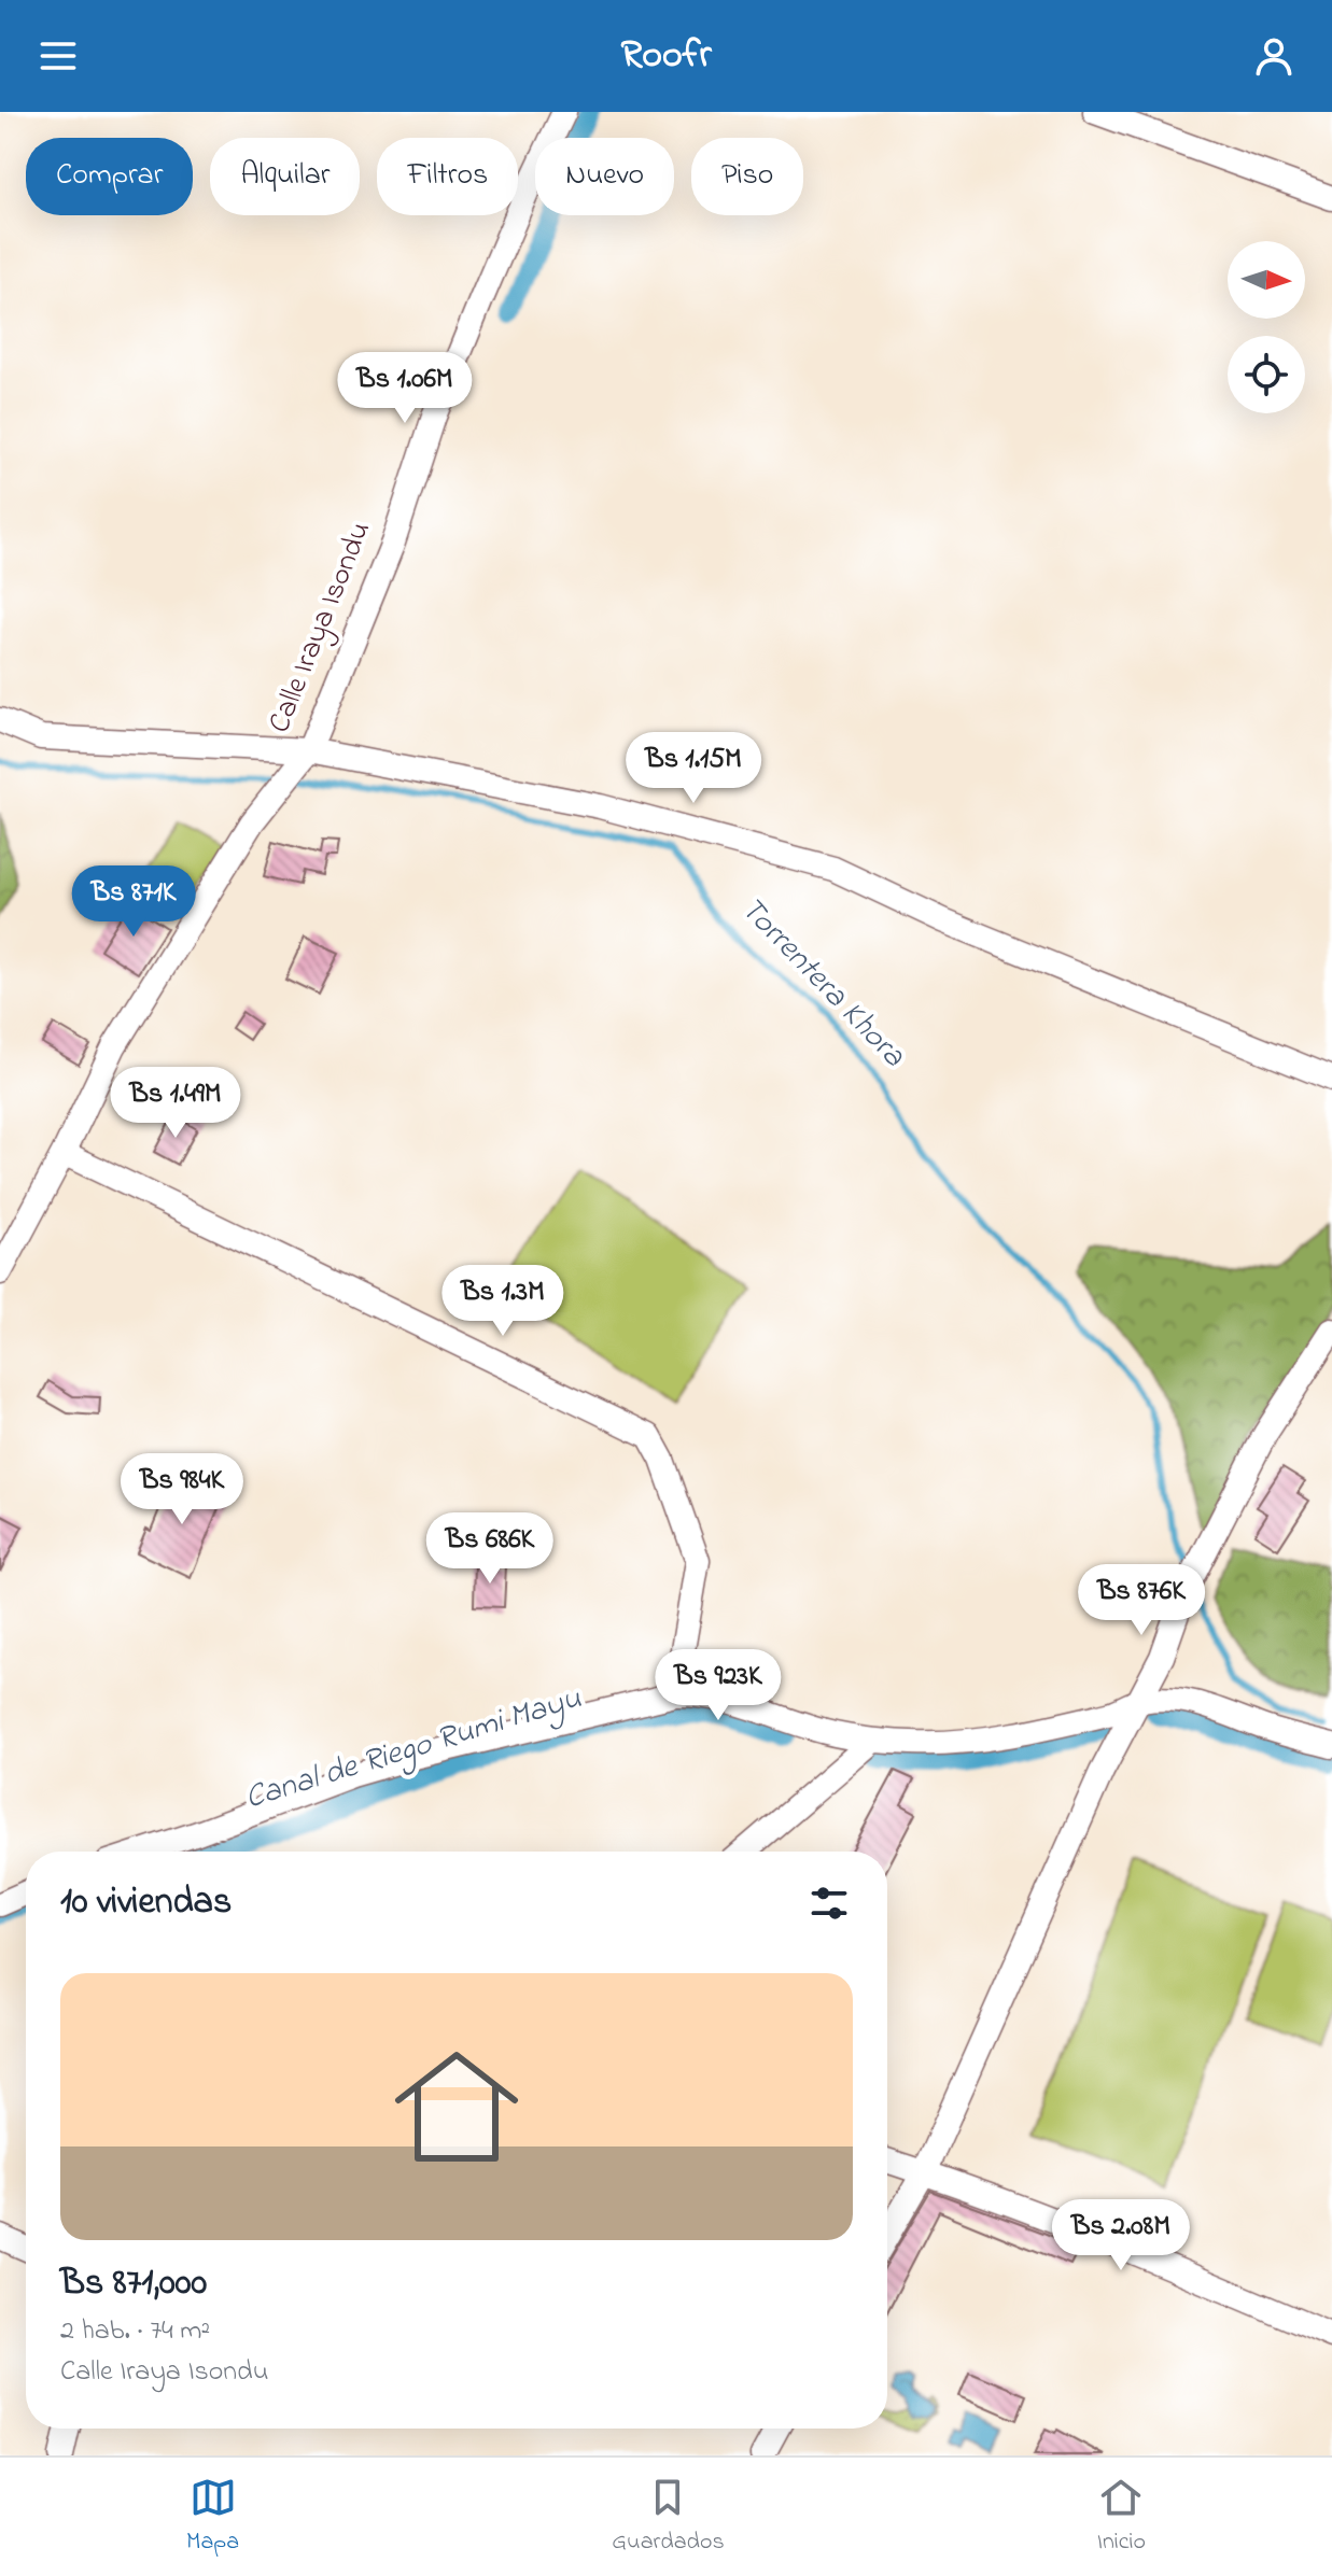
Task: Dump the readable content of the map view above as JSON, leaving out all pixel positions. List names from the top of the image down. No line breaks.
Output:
{"streets":{"street":["Calle Iraya Isondu"]},"water":["Torrentera Khora","Canal de Riego Rumi Mayu"],"north":"right","page":{"header":"Roofr","chip":["Comprar","Alquilar","Filtros","Nuevo","Piso"],"price":["Bs 1.06M","Bs 1.15M","Bs 871K","Bs 1.49M","Bs 1.3M","Bs 984K","Bs 686K","Bs 876K","Bs 923K","Bs 2.08M"],"heading":"10 viviendas","list":[{"name":"Bs 871,000","note":"2 hab. · 74 m² · Calle Iraya Isondu"}],"tabs":["Mapa","Guardados","Inicio"]}}
